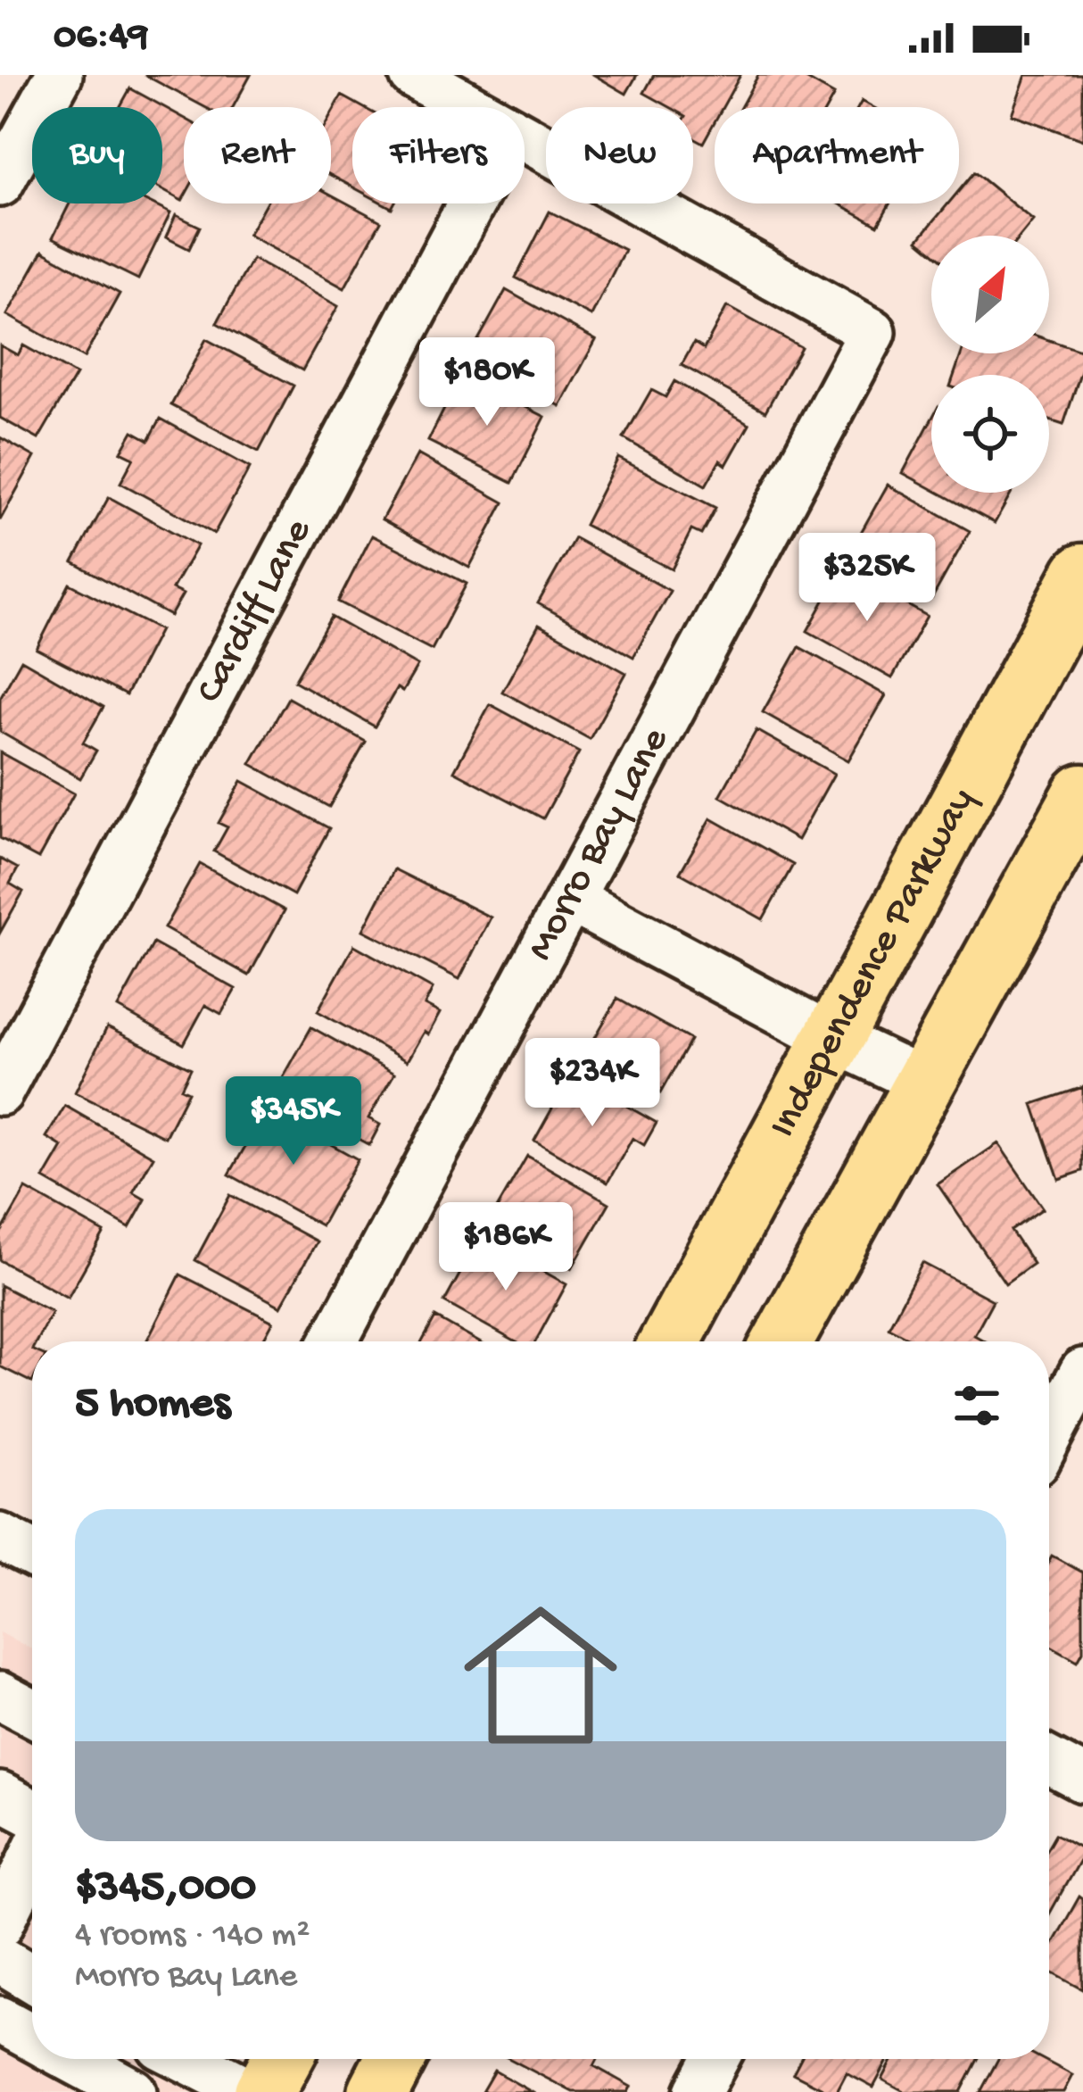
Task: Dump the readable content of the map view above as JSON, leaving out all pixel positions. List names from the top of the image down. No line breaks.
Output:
{"streets":{"main road":["Independence Parkway"],"street":["Cardiff Lane","Morro Bay Lane"]},"north":"top right","page":{"status":"06:49","chip":["Buy","Rent","Filters","New","Apartment"],"price":["$180K","$325K","$234K","$345K","$186K"],"heading":"5 homes","list":[{"name":"$345,000","note":"4 rooms · 140 m² · Morro Bay Lane"}]}}
